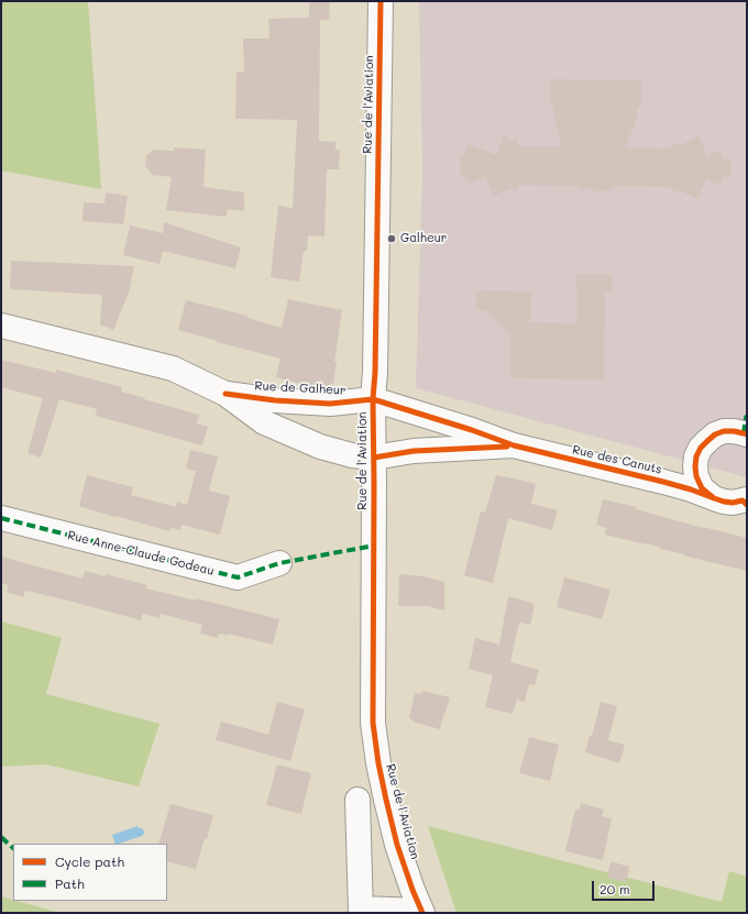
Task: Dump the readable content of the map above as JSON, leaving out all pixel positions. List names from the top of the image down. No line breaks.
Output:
{"streets":{"street":["Rue de l'Aviation","Rue de Galheur","Rue des Canuts","Rue Anne-Claude Godeau"]},"crossings":[["Rue de l'Aviation","Rue de Galheur"],["Rue de l'Aviation","Rue des Canuts"],["Rue de Galheur","Rue des Canuts"]],"places":["Galheur"],"legend":["Cycle path","Path"],"scale_bar":"20 m"}
